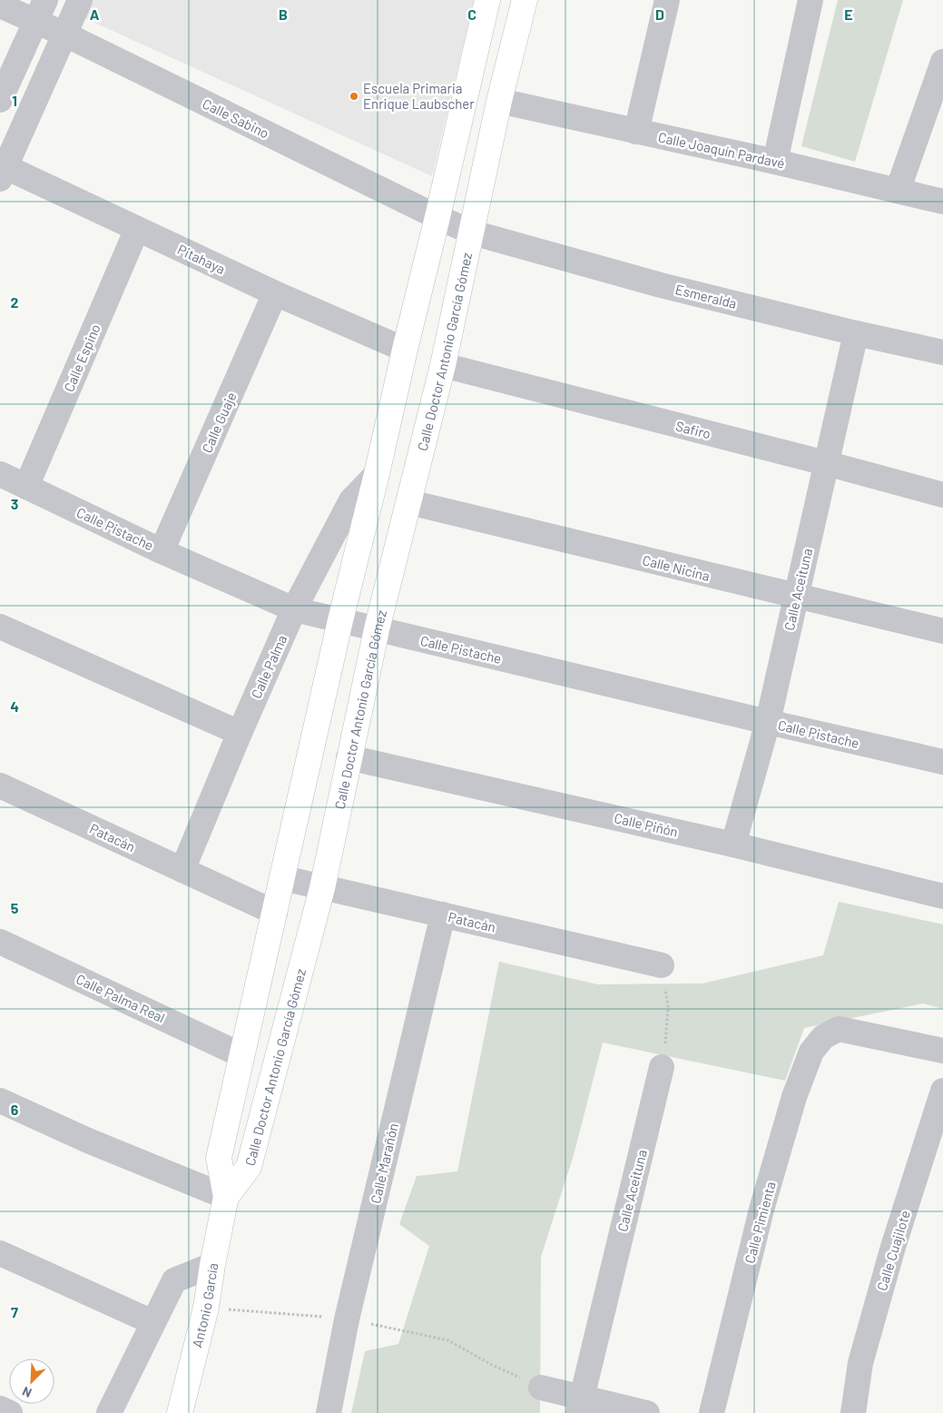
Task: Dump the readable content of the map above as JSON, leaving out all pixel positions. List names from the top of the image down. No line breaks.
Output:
{"streets":{"street":["Calle Sabino","Calle Joaquín Pardavé","Pitahaya","Esmeralda","Calle Doctor Antonio García Gómez","Calle Espino","Calle Guaje","Safiro","Calle Pistache","Calle Nicina","Calle Aceituna","Calle Palma","Calle Piñón","Patacán","Calle Palma Real","Calle Marañón","Calle Pimienta","Calle Cuajilote","Antonio García"]},"crossings":[["Calle Sabino","Esmeralda"],["Calle Sabino","Calle Doctor Antonio García Gómez"],["Calle Joaquín Pardavé","Calle Doctor Antonio García Gómez"],["Pitahaya","Calle Doctor Antonio García Gómez"],["Pitahaya","Calle Espino"],["Pitahaya","Calle Guaje"],["Esmeralda","Calle Doctor Antonio García Gómez"],["Esmeralda","Calle Aceituna"],["Calle Doctor Antonio García Gómez","Safiro"],["Calle Doctor Antonio García Gómez","Calle Pistache"],["Calle Doctor Antonio García Gómez","Calle Nicina"],["Calle Doctor Antonio García Gómez","Calle Palma"],["Calle Doctor Antonio García Gómez","Calle Piñón"],["Calle Doctor Antonio García Gómez","Patacán"],["Calle Doctor Antonio García Gómez","Calle Palma Real"],["Calle Doctor Antonio García Gómez","Antonio García"],["Calle Espino","Calle Pistache"],["Calle Guaje","Calle Pistache"],["Safiro","Calle Aceituna"],["Calle Pistache","Calle Aceituna"],["Calle Pistache","Calle Palma"],["Calle Nicina","Calle Aceituna"],["Calle Aceituna","Calle Piñón"],["Calle Palma","Patacán"],["Patacán","Calle Marañón"]],"places":["Escuela Primaria Enrique Laubscher"],"north":"bottom left","grid":{"columns":["A","B","C","D","E"],"rows":["1","2","3","4","5","6","7"]}}
